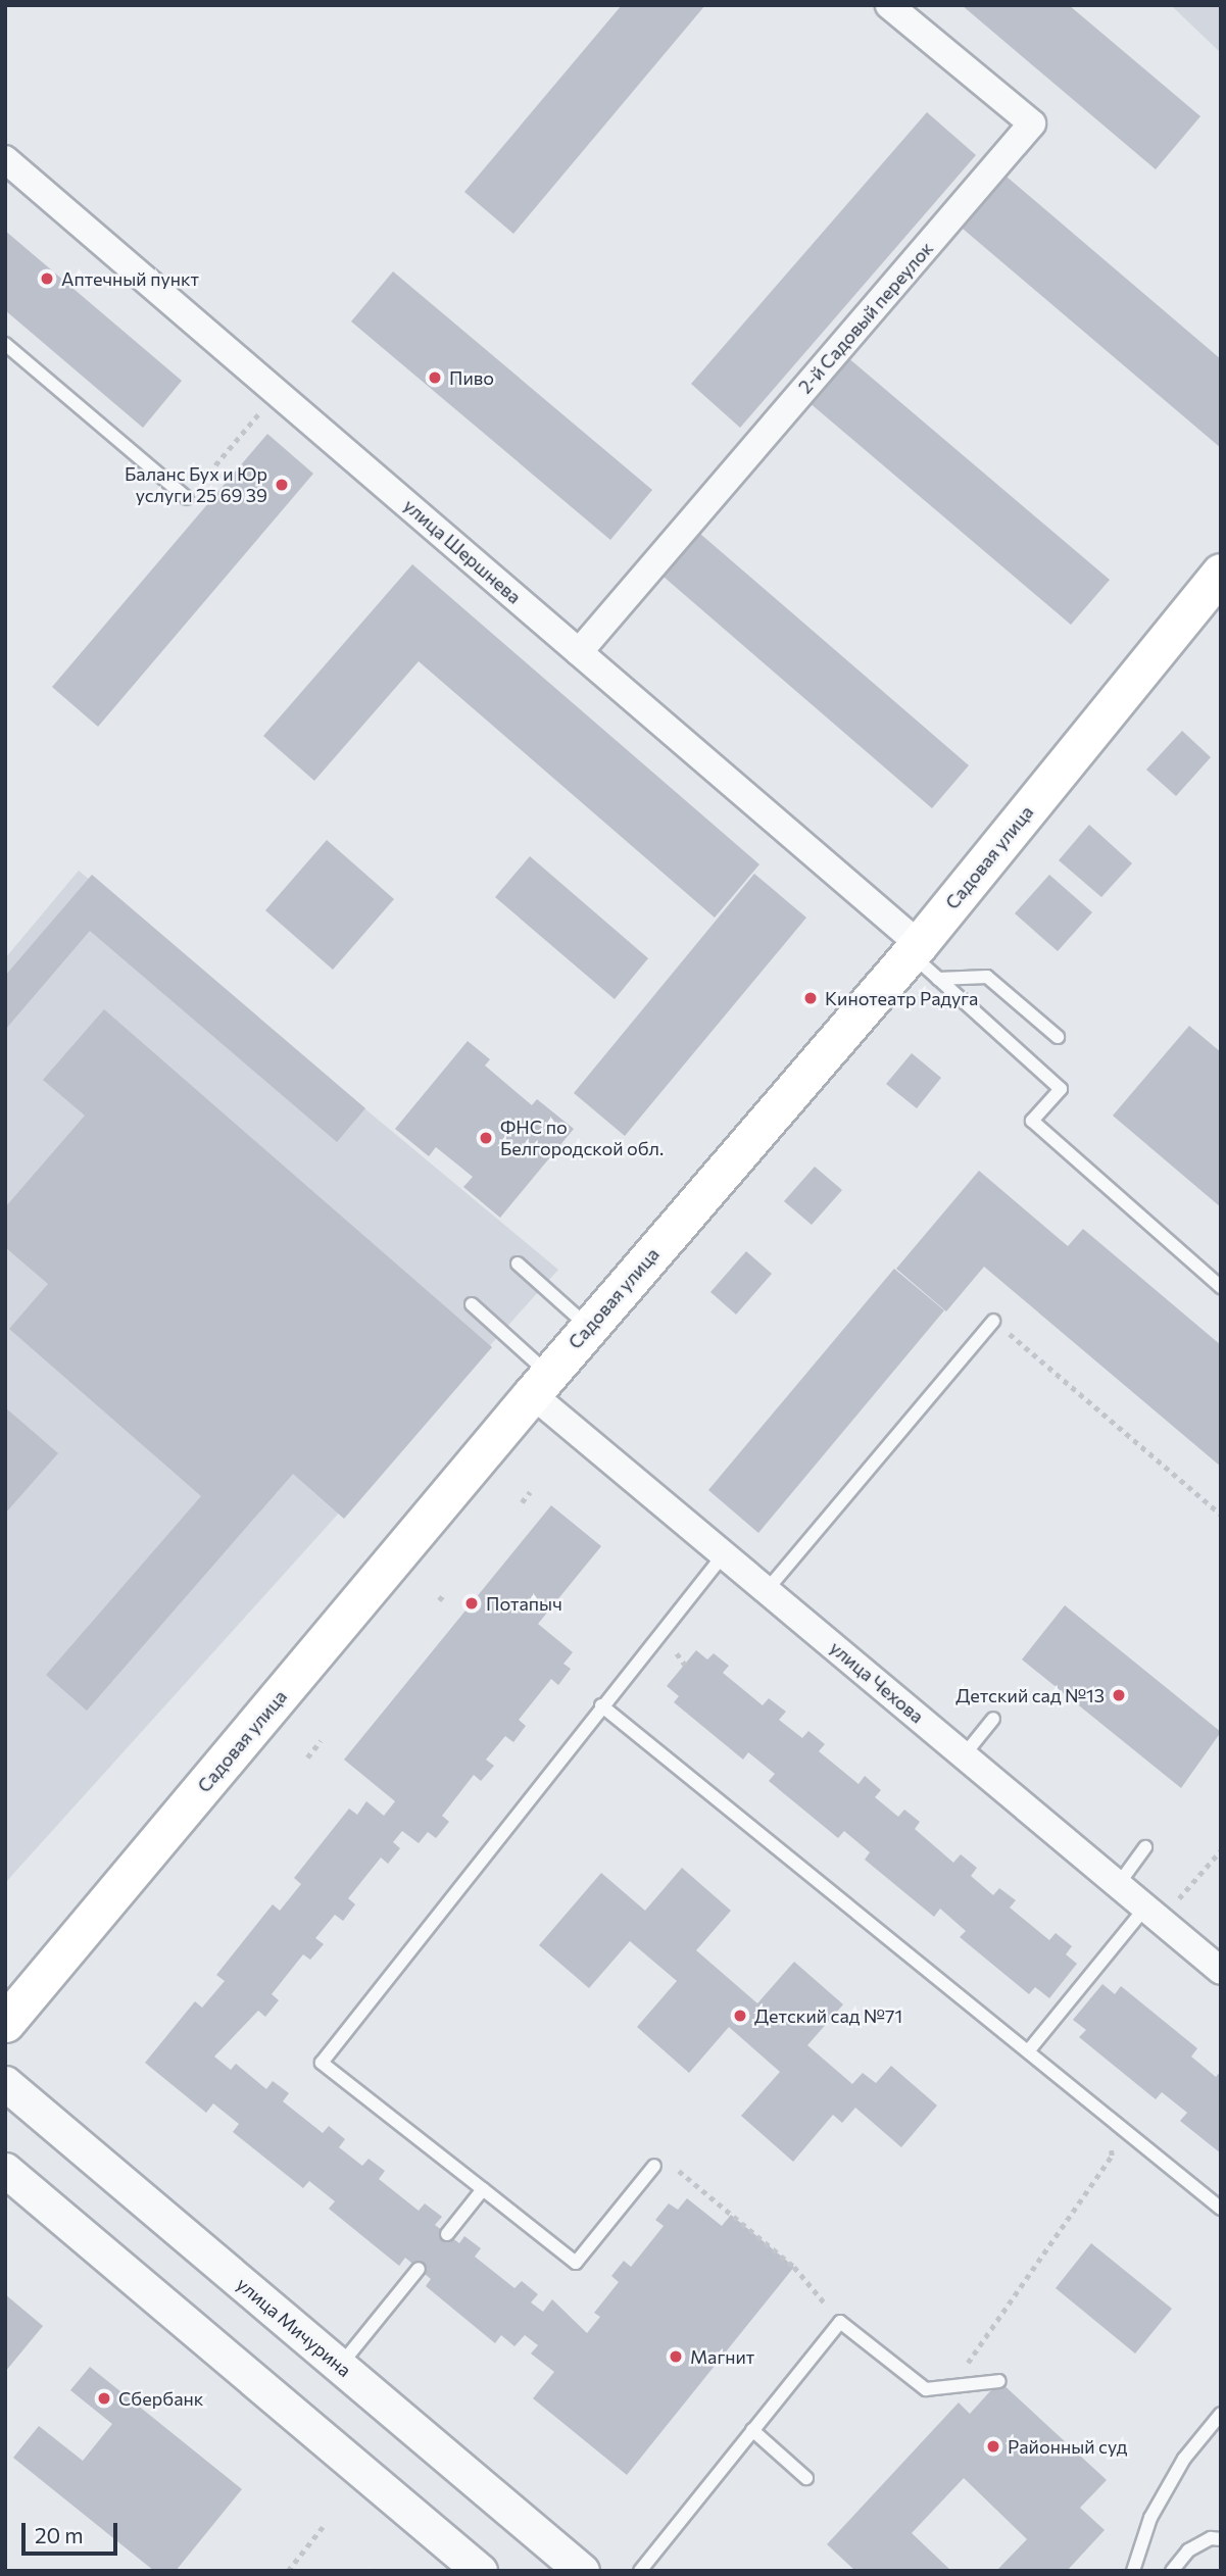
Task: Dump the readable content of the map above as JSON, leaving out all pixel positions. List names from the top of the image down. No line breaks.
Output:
{"streets":{"main road":["Садовая улица"],"street":["2-й Садовый переулок","улица Шершнева","улица Чехова","улица Мичурина"]},"crossings":[["2-й Садовый переулок","улица Шершнева"],["улица Шершнева","Садовая улица"],["Садовая улица","улица Чехова"]],"places":["Аптечный пункт","Пиво","Баланс Бух и Юр услуги 25 69 39","Кинотеатр Радуга","ФНС по Белгородской обл.","Потапыч","Детский сад №13","Детский сад №71","Магнит","Сбербанк","Районный суд"],"scale_bar":"20 m"}
